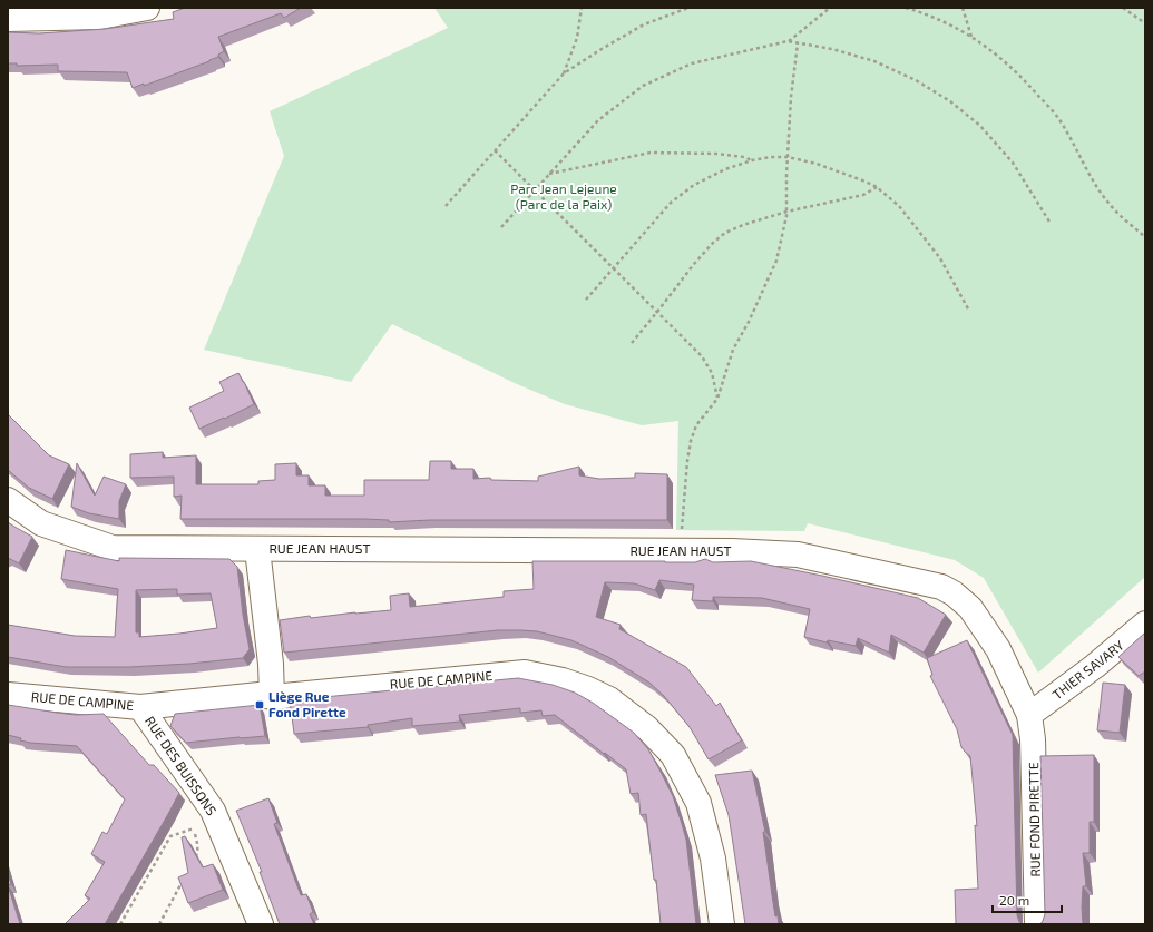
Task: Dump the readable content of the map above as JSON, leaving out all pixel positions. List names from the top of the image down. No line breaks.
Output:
{"streets":{"street":["RUE JEAN HAUST","THIER SAVARY","RUE DE CAMPINE","RUE DES BUISSONS","RUE FOND PIRETTE"]},"crossings":[["RUE JEAN HAUST","THIER SAVARY"],["RUE JEAN HAUST","RUE DE CAMPINE"],["RUE JEAN HAUST","RUE FOND PIRETTE"],["THIER SAVARY","RUE FOND PIRETTE"],["RUE DE CAMPINE","RUE DES BUISSONS"]],"parks":["Parc Jean Lejeune (Parc de la Paix)"],"places":{"transit":["Liège Rue Fond Pirette"]},"scale_bar":"20 m"}
